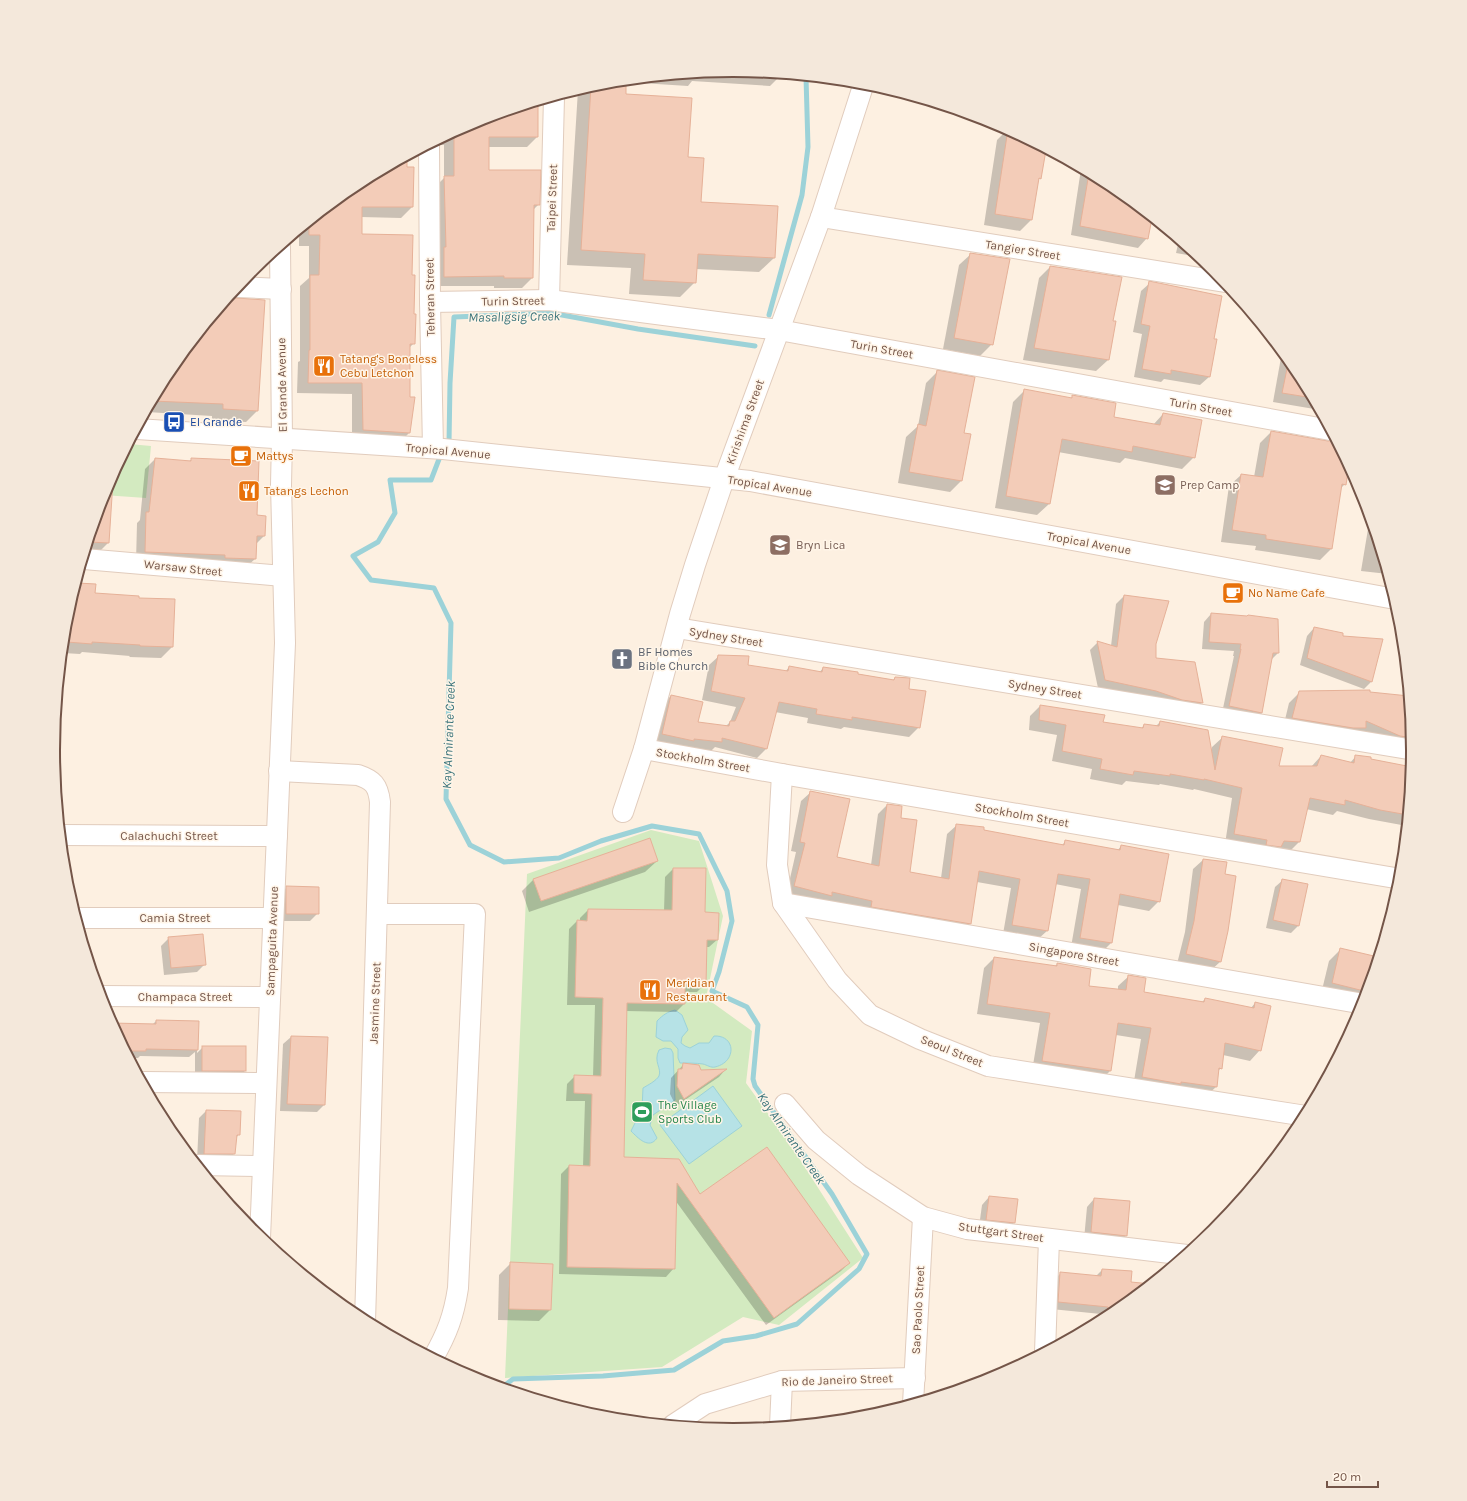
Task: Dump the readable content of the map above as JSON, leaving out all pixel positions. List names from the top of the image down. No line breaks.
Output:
{"streets":{"street":["Taipei Street","Tangier Street","Teheran Street","Turin Street","El Grande Avenue","Kirishima Street","Tropical Avenue","Warsaw Street","Sydney Street","Stockholm Street","Calachuchi Street","Camia Street","Sampaguita Avenue","Singapore Street","Champaca Street","Jasmine Street","Seoul Street","Stuttgart Street","Sao Paolo Street","Rio de Janeiro Street"]},"crossings":[["Taipei Street","Turin Street"],["Tangier Street","Kirishima Street"],["Teheran Street","Turin Street"],["Teheran Street","Tropical Avenue"],["Turin Street","Kirishima Street"],["El Grande Avenue","Tropical Avenue"],["El Grande Avenue","Warsaw Street"],["El Grande Avenue","Sampaguita Avenue"],["Kirishima Street","Tropical Avenue"],["Kirishima Street","Sydney Street"],["Kirishima Street","Stockholm Street"],["Stockholm Street","Seoul Street"],["Calachuchi Street","Sampaguita Avenue"],["Camia Street","Sampaguita Avenue"],["Sampaguita Avenue","Champaca Street"],["Sampaguita Avenue","Jasmine Street"],["Singapore Street","Seoul Street"],["Stuttgart Street","Sao Paolo Street"],["Sao Paolo Street","Rio de Janeiro Street"]],"water":["Masaligsig Creek","Kay Almirante Creek"],"places":{"restaurant":["Tatang's Boneless Cebu Letchon","Tatangs Lechon","Meridian Restaurant"],"bus stop":["El Grande"],"cafe":["Mattys","No Name Cafe"],"school or university":["Prep Camp","Bryn Lica"],"church":["BF Homes Bible Church"],"sports":["The Village Sports Club"]},"scale_bar":"20 m"}
